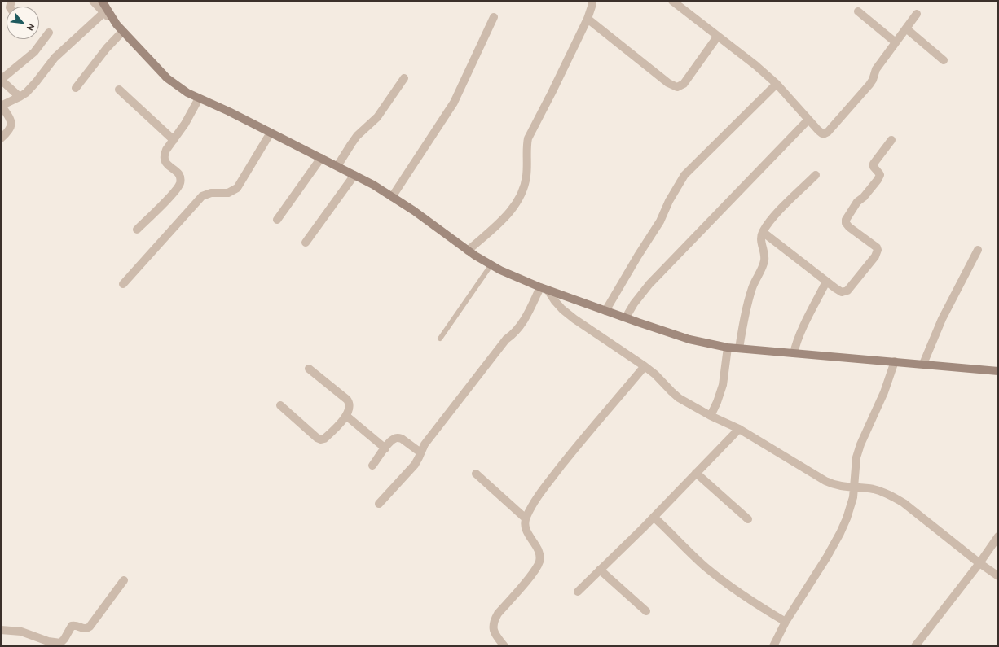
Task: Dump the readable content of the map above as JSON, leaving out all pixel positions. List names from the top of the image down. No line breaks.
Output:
{"north":"bottom right"}
